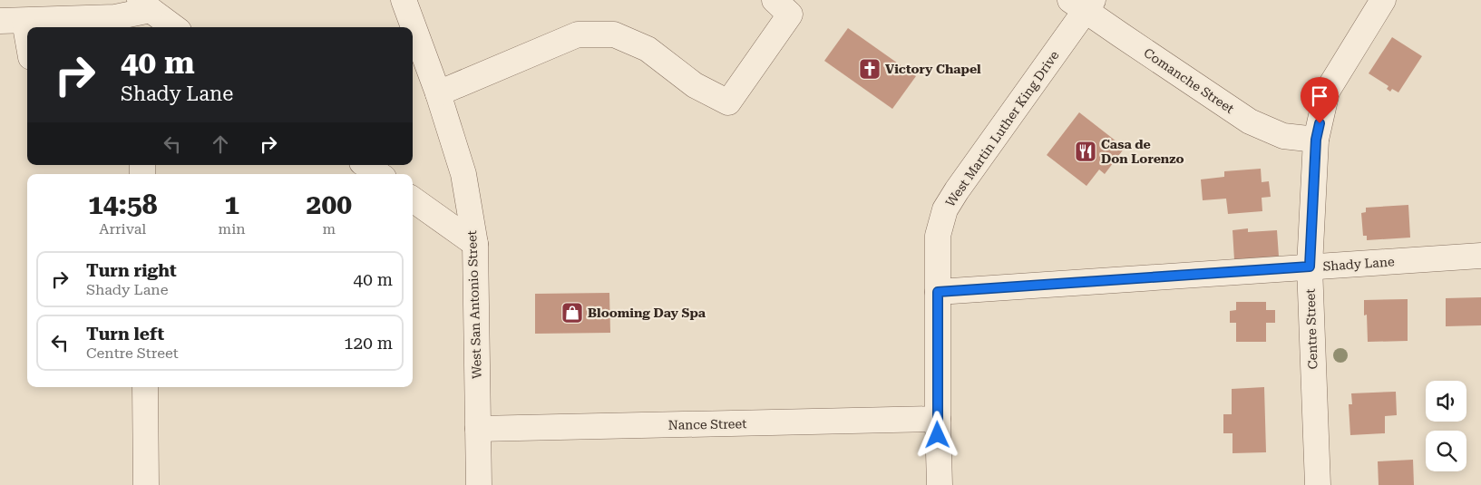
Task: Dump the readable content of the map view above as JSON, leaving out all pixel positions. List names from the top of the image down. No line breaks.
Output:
{"streets":{"street":["Comanche Street","West Martin Luther King Drive","Shady Lane","West San Antonio Street","Centre Street","Nance Street"]},"crossings":[["Comanche Street","West Martin Luther King Drive"],["Comanche Street","Centre Street"],["West Martin Luther King Drive","Shady Lane"],["West Martin Luther King Drive","Nance Street"],["Shady Lane","Centre Street"],["West San Antonio Street","Nance Street"]],"places":{"church":["Victory Chapel"],"restaurant":["Casa de Don Lorenzo"],"shop":["Blooming Day Spa"]},"page":{"turn":["40 m","Shady Lane"],"eta":["14:58","Arrival","1","min","200","m"],"list":[{"name":"Turn right","note":"Shady Lane","value":"40 m"},{"name":"Turn left","note":"Centre Street","value":"120 m"}]}}
